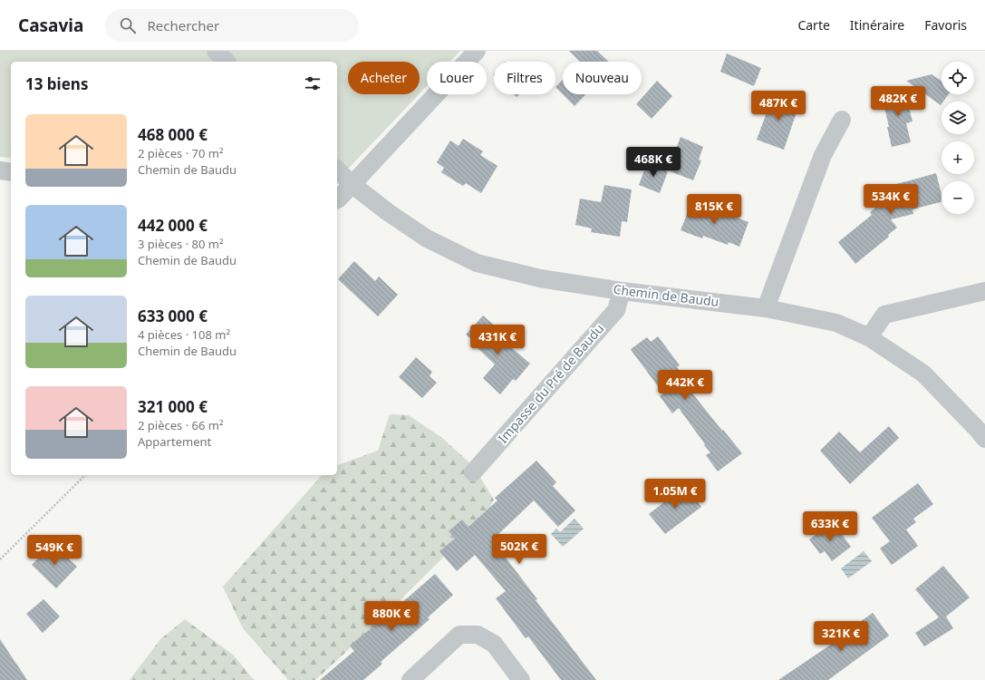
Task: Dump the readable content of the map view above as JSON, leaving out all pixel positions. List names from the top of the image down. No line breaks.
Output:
{"streets":{"street":["Chemin de Baudu","Impasse du Pré de Baudu"]},"crossings":[["Chemin de Baudu","Impasse du Pré de Baudu"]],"page":{"header":"Casavia","search":"Rechercher","nav":["Carte","Itinéraire","Favoris"],"map_buttons":["+","−"],"chip":["Acheter","Louer","Filtres","Nouveau"],"heading":"13 biens","price":["482K €","487K €","468K €","534K €","815K €","431K €","442K €","1.05M €","633K €","502K €","549K €","880K €","321K €"],"list":[{"name":"468 000 €","note":"2 pièces · 70 m² · Chemin de Baudu"},{"name":"442 000 €","note":"3 pièces · 80 m² · Chemin de Baudu"},{"name":"633 000 €","note":"4 pièces · 108 m² · Chemin de Baudu"},{"name":"321 000 €","note":"2 pièces · 66 m² · Appartement"}]}}
